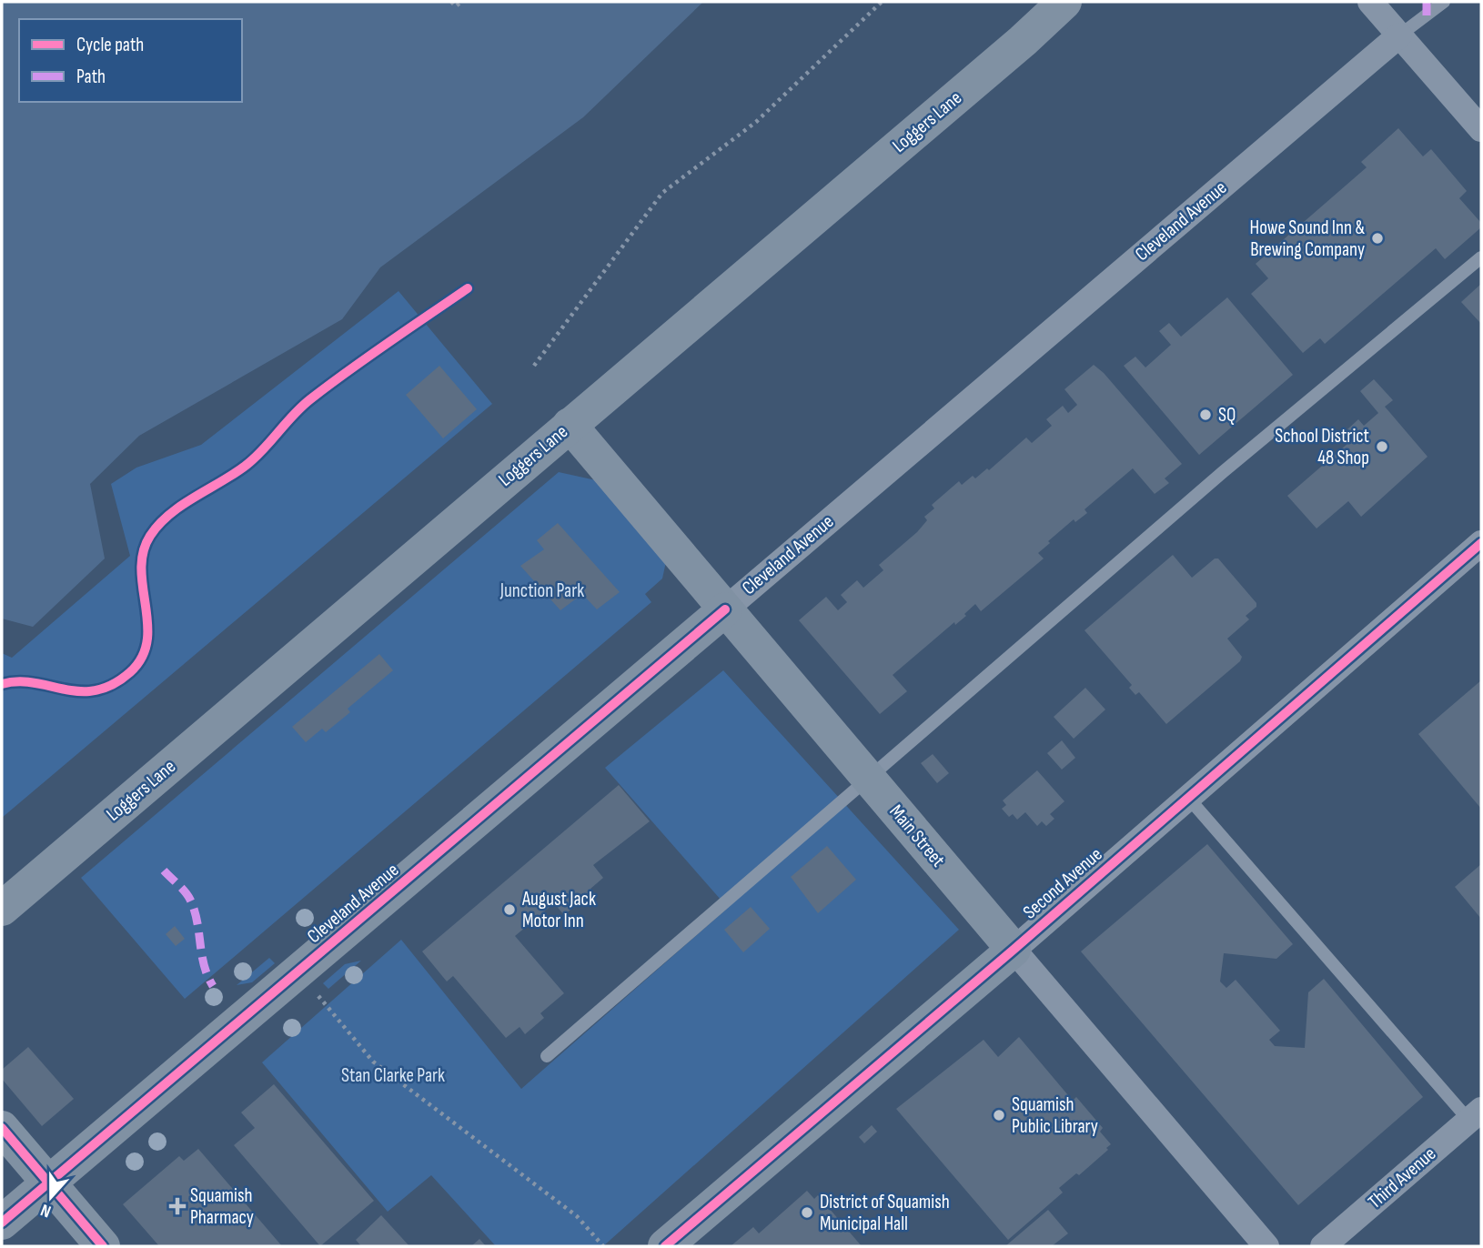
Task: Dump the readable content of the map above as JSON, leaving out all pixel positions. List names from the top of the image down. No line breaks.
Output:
{"streets":{"street":["Loggers Lane","Cleveland Avenue","Main Street","Second Avenue","Third Avenue"]},"crossings":[["Loggers Lane","Main Street"],["Cleveland Avenue","Main Street"],["Main Street","Second Avenue"]],"parks":["Junction Park","Stan Clarke Park"],"places":{"other":["Howe Sound Inn & Brewing Company","SQ","School District 48 Shop","August Jack Motor Inn","Squamish Public Library","District of Squamish Municipal Hall"],"health":["Squamish Pharmacy"]},"legend":["Cycle path","Path"],"north":"bottom"}
